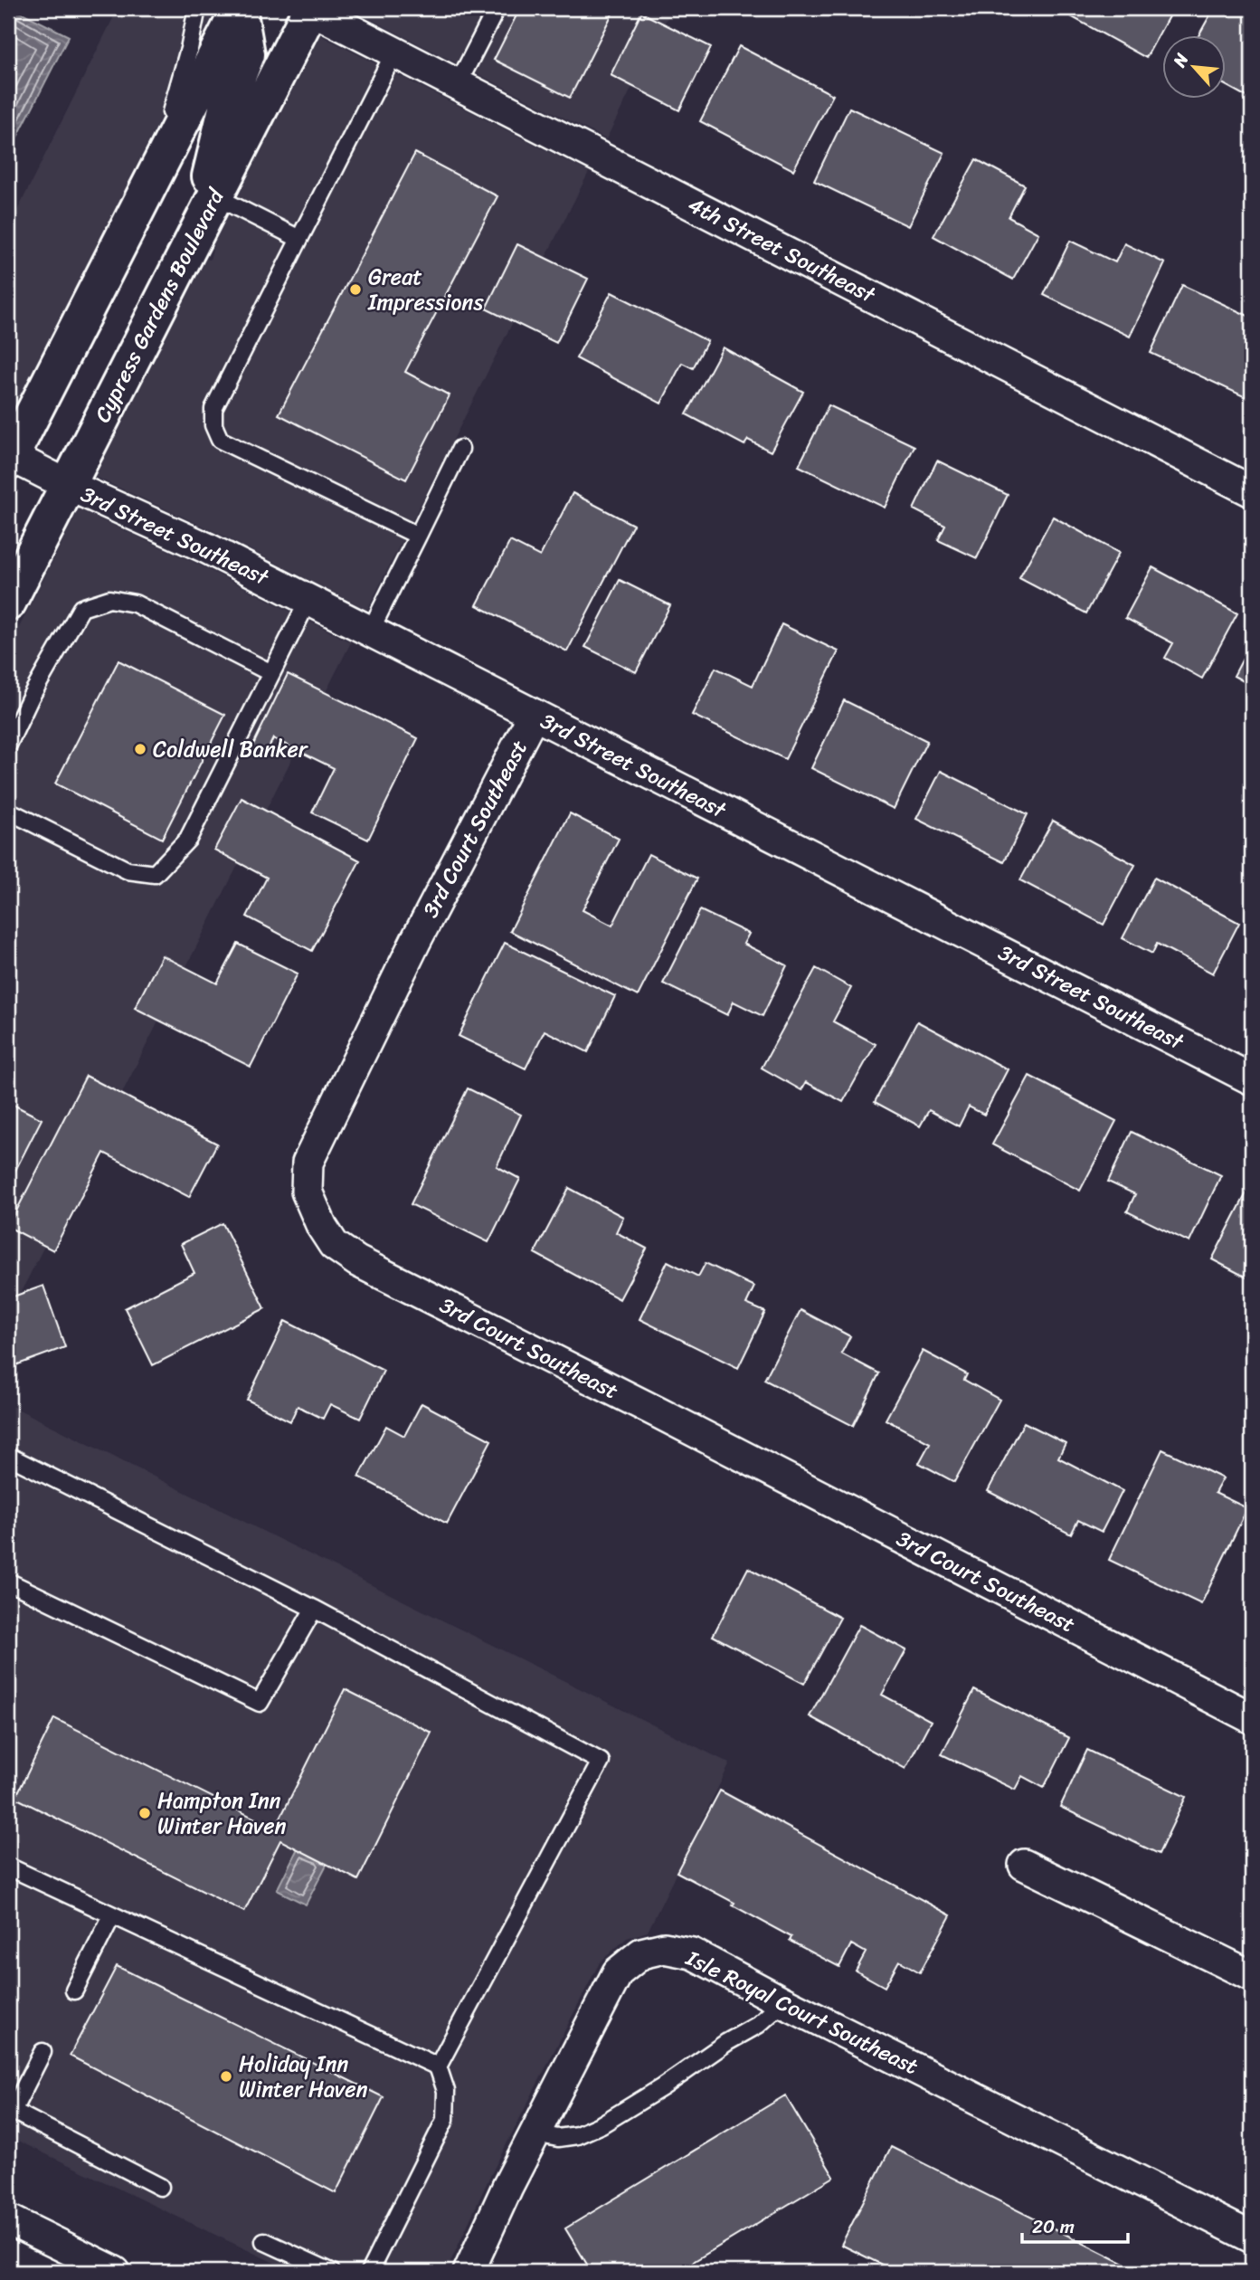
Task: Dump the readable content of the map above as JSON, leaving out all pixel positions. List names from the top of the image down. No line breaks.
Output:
{"streets":{"main road":["Cypress Gardens Boulevard"],"street":["4th Street Southeast","3rd Street Southeast","3rd Court Southeast","Isle Royal Court Southeast"]},"crossings":[["4th Street Southeast","Cypress Gardens Boulevard"],["Cypress Gardens Boulevard","3rd Street Southeast"],["3rd Street Southeast","3rd Court Southeast"]],"places":["Great Impressions","Coldwell Banker","Hampton Inn Winter Haven","Holiday Inn Winter Haven"],"scale_bar":"20 m","north":"top left"}
